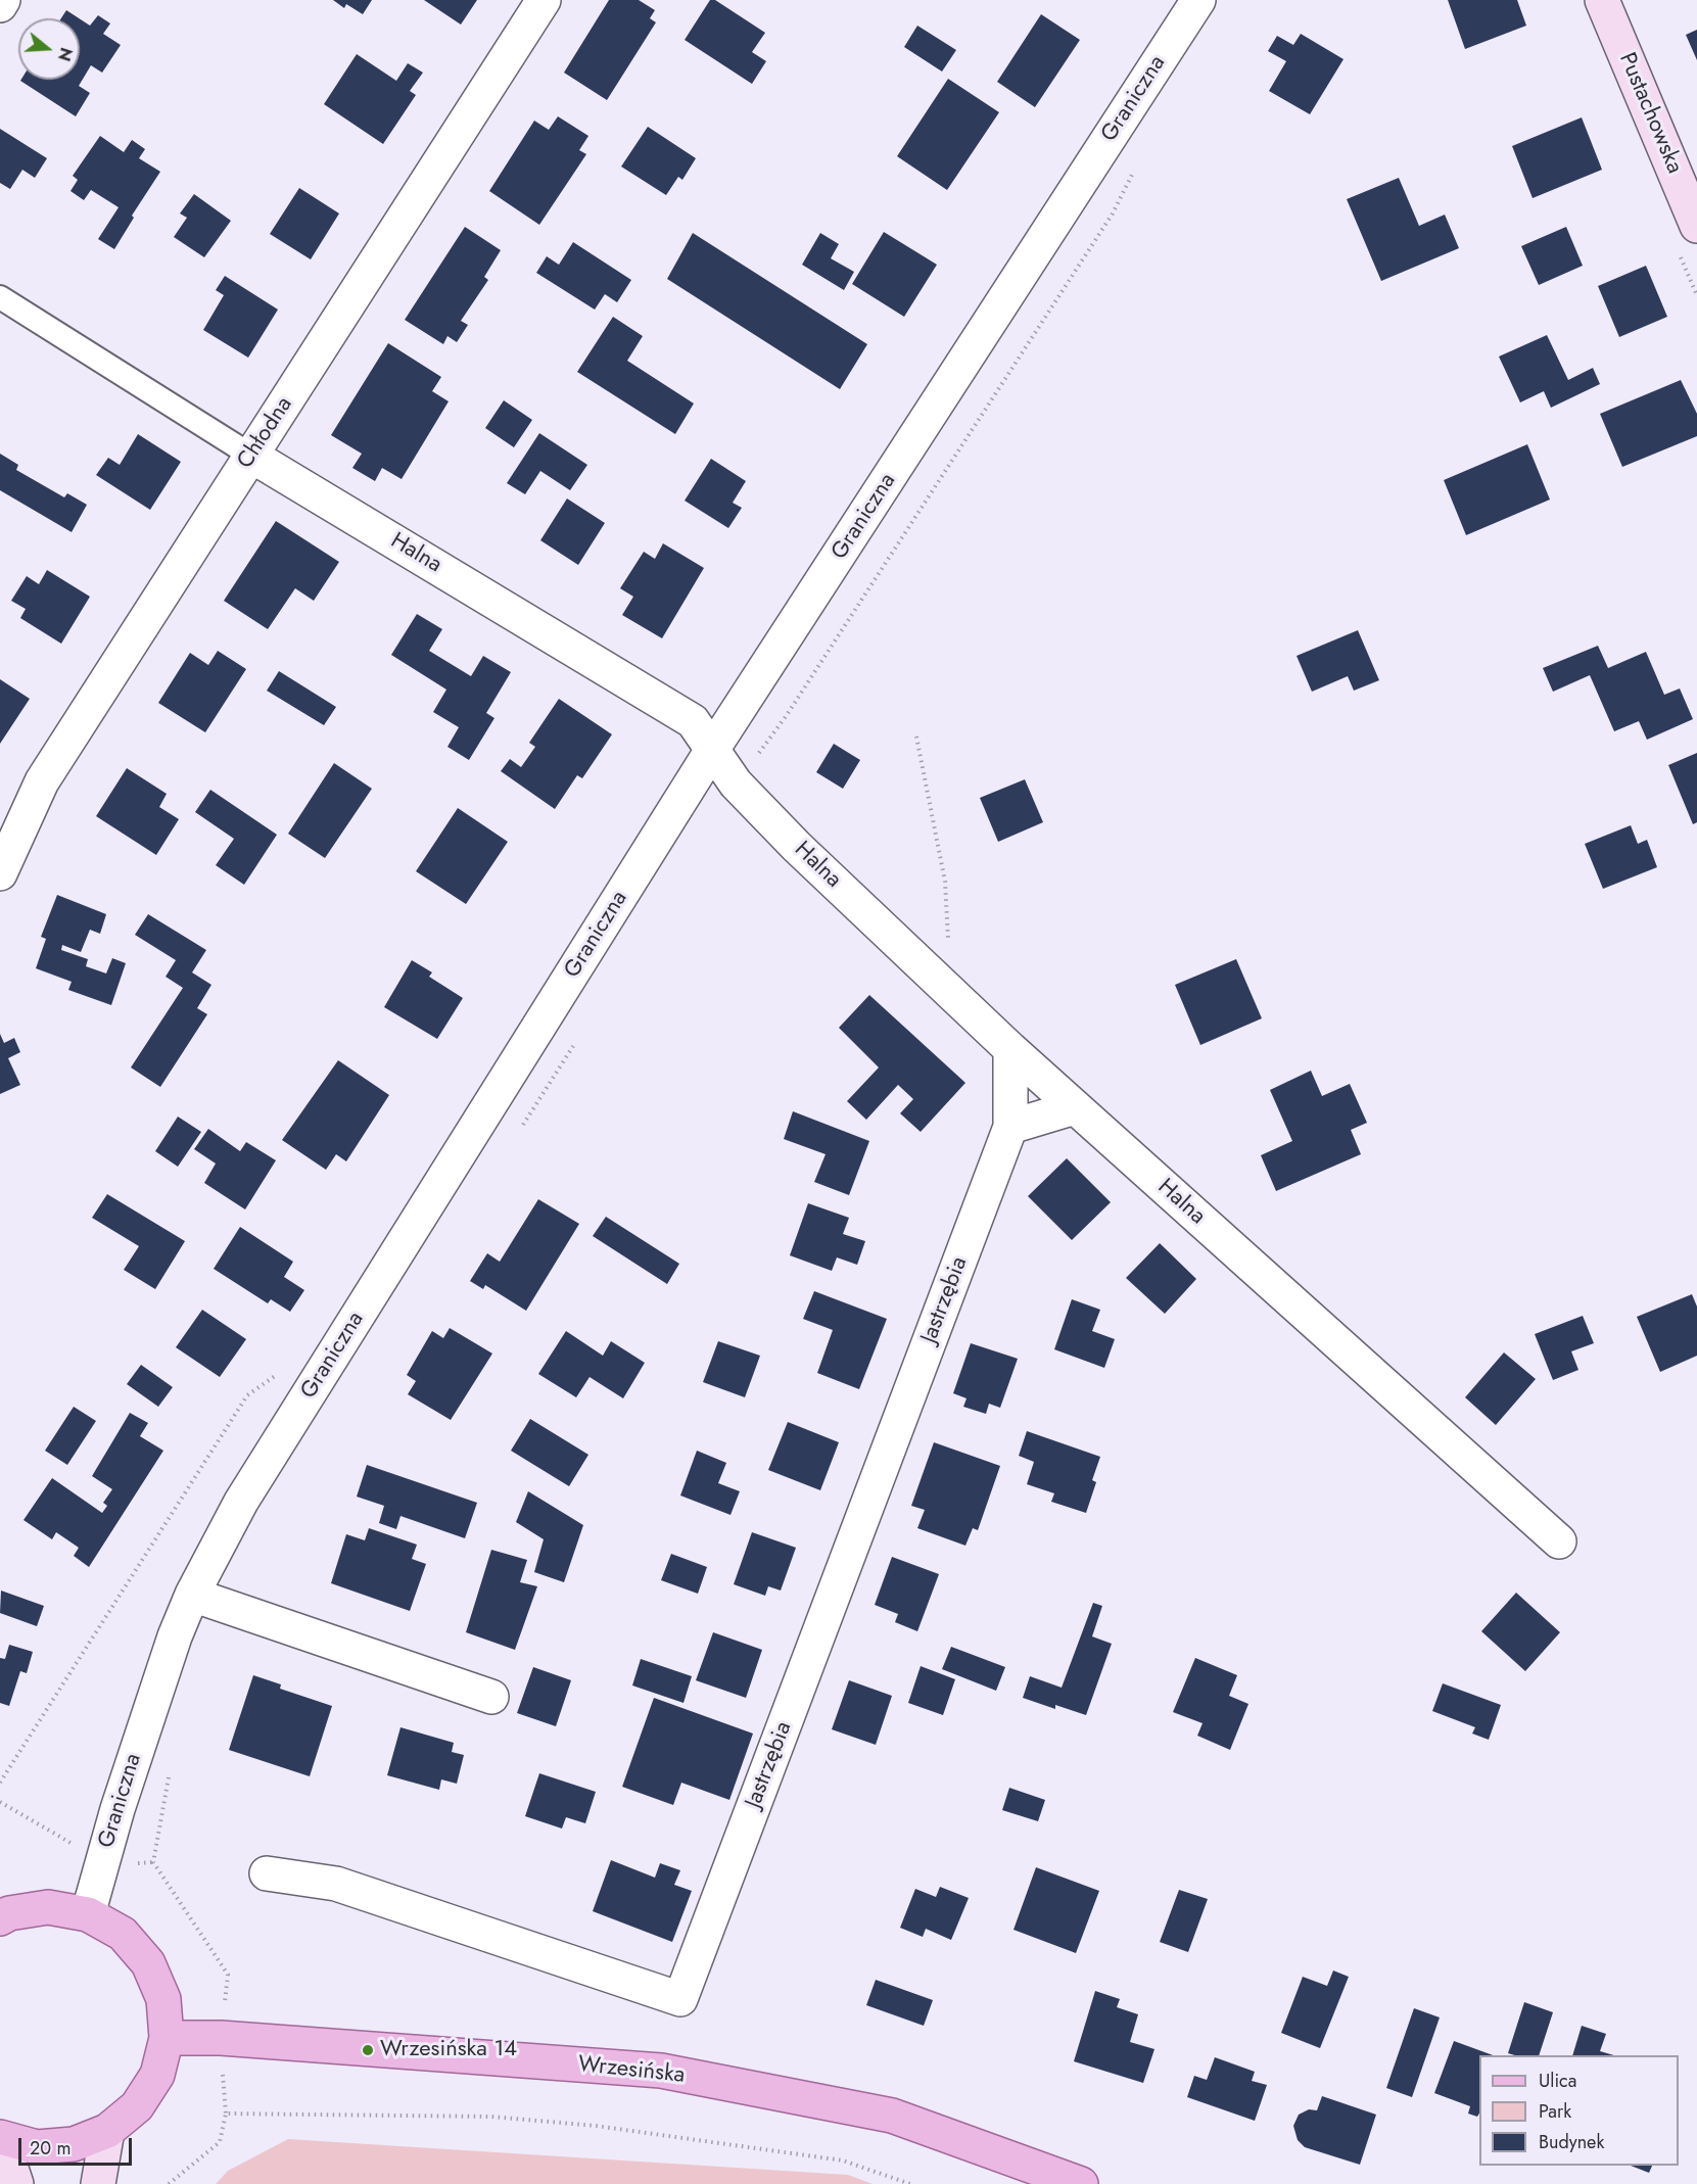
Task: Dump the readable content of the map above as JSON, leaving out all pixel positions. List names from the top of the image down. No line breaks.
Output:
{"streets":{"main road":["Wrzesińska"],"street":["Graniczna","Pustachowska","Chłodna","Halna","Jastrzębia"]},"crossings":[["Graniczna","Halna"],["Chłodna","Halna"],["Halna","Jastrzębia"]],"places":["Wrzesińska 14"],"legend":["Ulica","Park","Budynek"],"scale_bar":"20 m","north":"right"}
